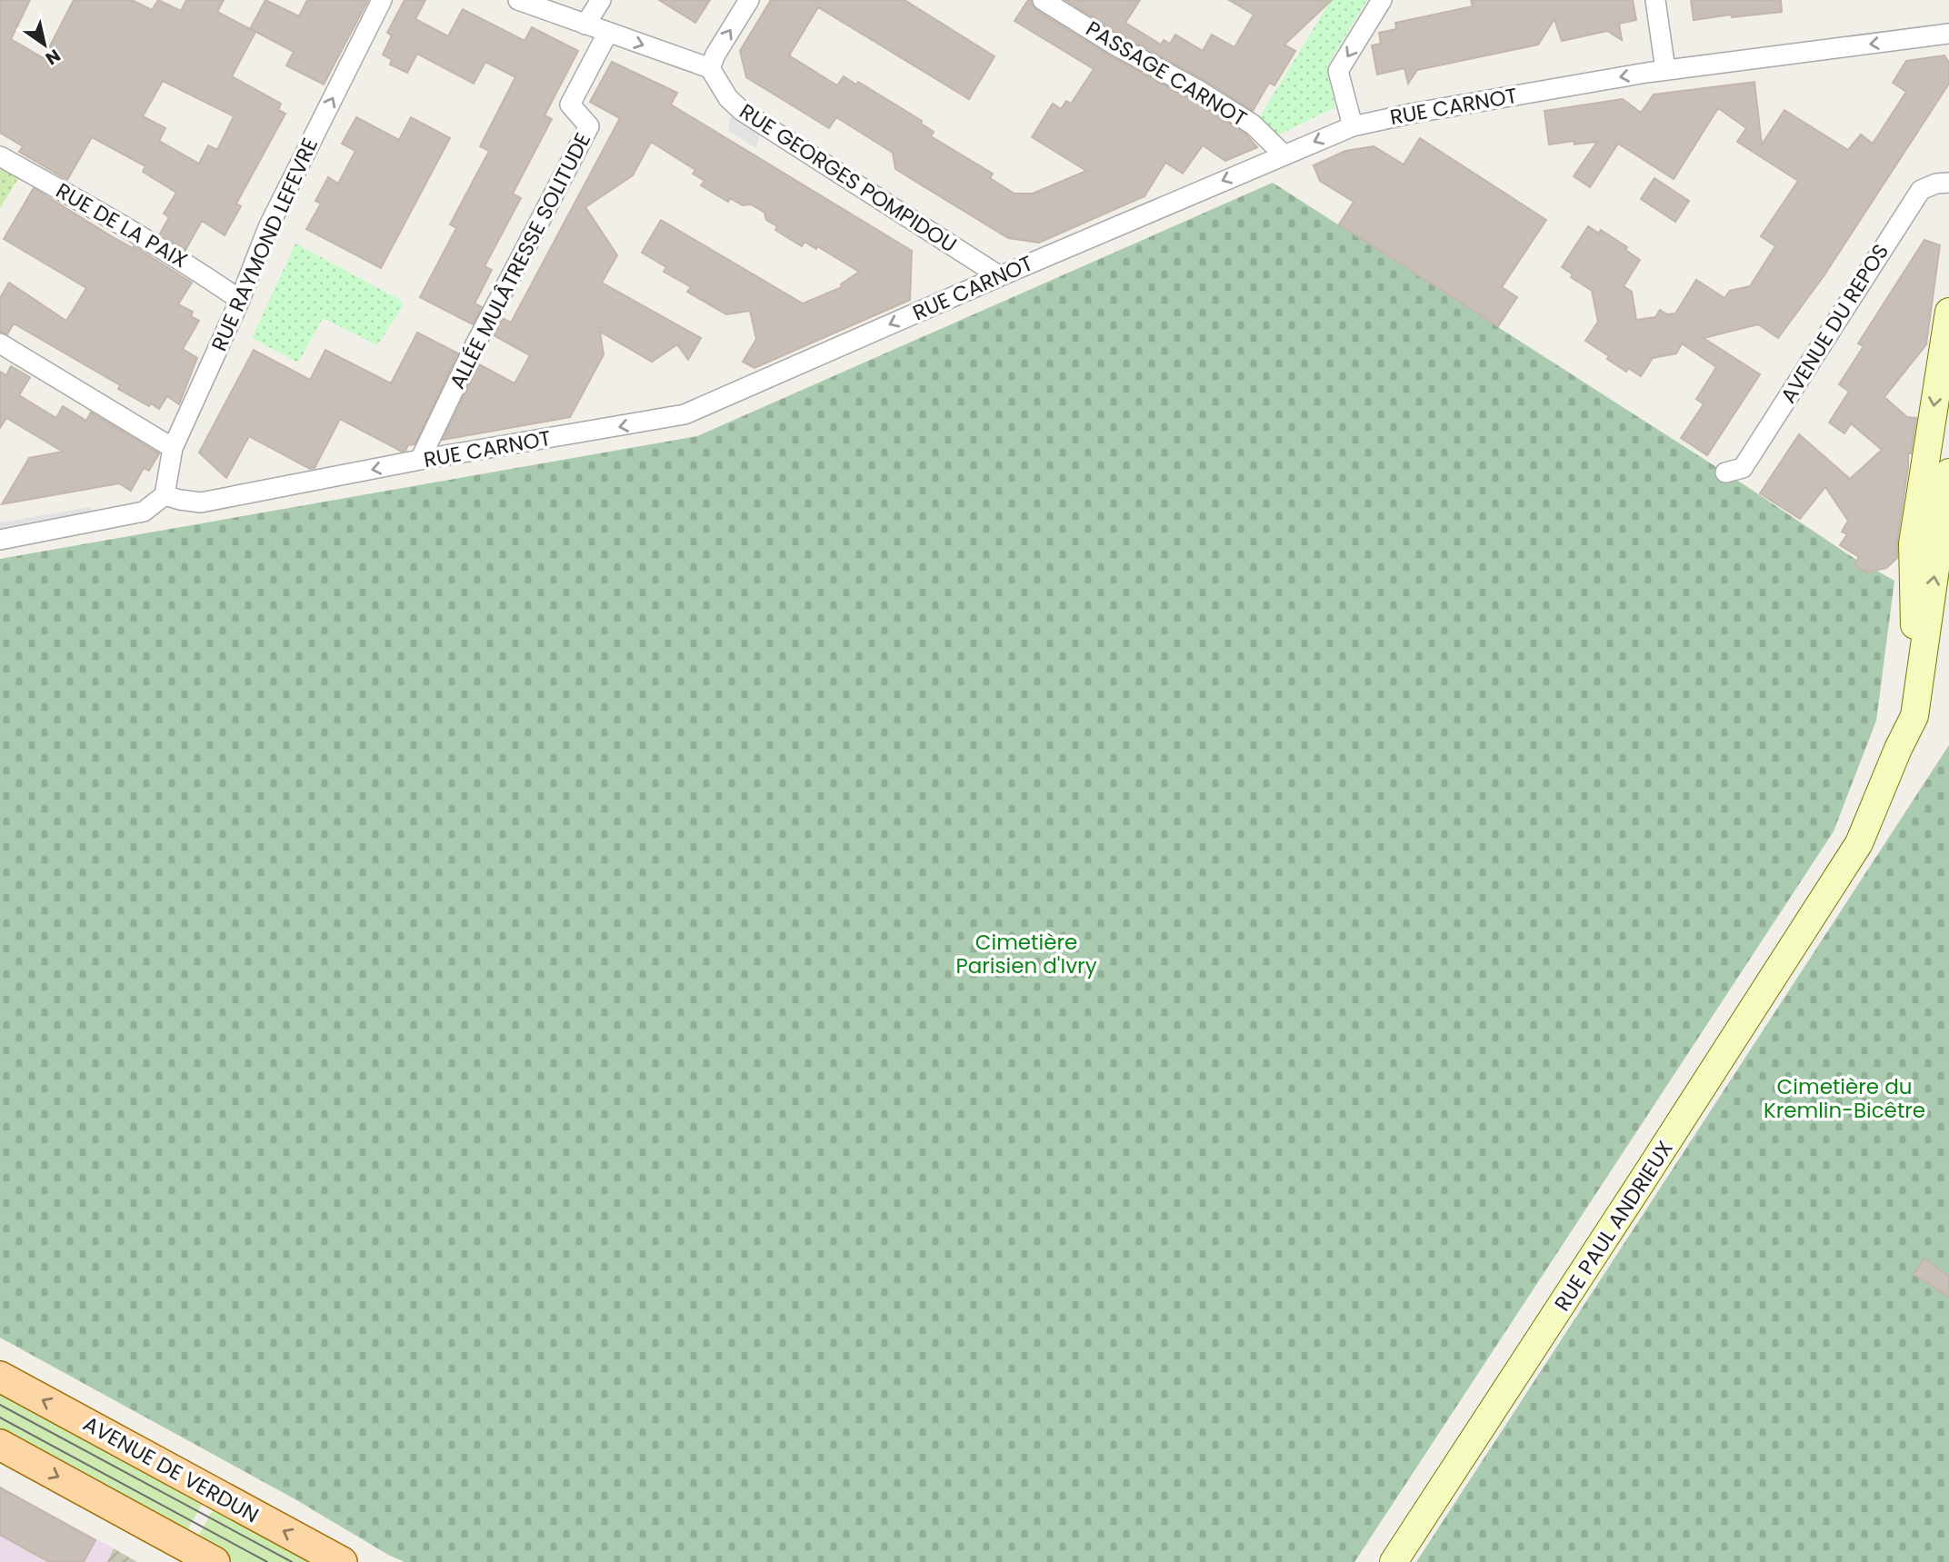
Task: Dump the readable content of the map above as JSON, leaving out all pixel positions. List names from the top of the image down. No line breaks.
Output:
{"streets":{"main road":["RUE PAUL ANDRIEUX","AVENUE DE VERDUN"],"street":["PASSAGE CARNOT","RUE CARNOT","RUE GEORGES POMPIDOU","RUE DE LA PAIX","RUE RAYMOND LEFEVRE","ALLÉE MULÂTRESSE SOLITUDE","AVENUE DU REPOS"]},"crossings":[["PASSAGE CARNOT","RUE CARNOT"],["RUE CARNOT","RUE GEORGES POMPIDOU"],["RUE CARNOT","RUE RAYMOND LEFEVRE"],["RUE CARNOT","ALLÉE MULÂTRESSE SOLITUDE"],["RUE DE LA PAIX","RUE RAYMOND LEFEVRE"]],"one_way":["RUE CARNOT","RUE RAYMOND LEFEVRE"],"parks":["Cimetière Parisien d'Ivry","Cimetière du Kremlin-Bicêtre"],"north":"bottom right"}
